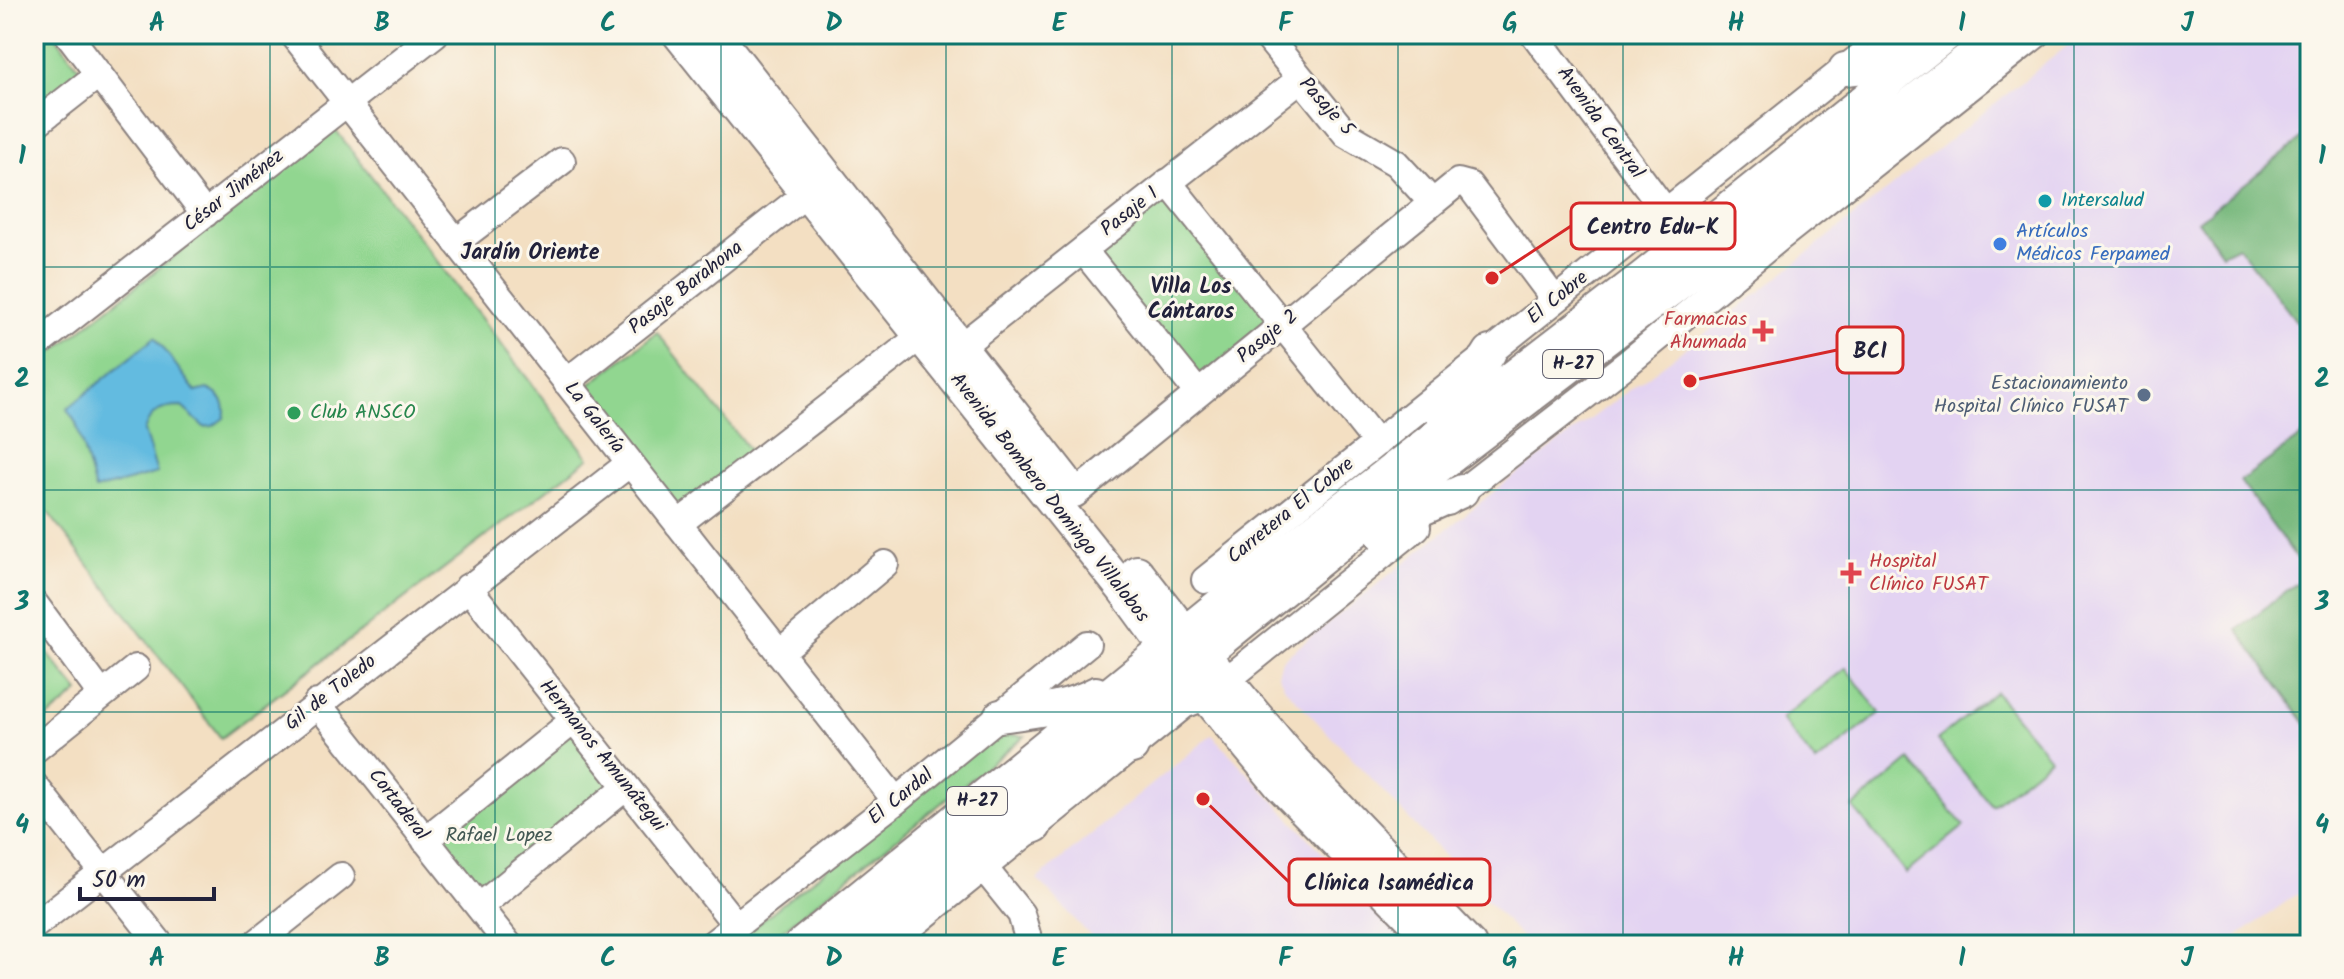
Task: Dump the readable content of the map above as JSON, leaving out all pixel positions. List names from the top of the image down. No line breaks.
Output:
{"streets":{"main road":["H-27","Avenida Bombero Domingo Villalobos"],"street":["Pasaje 5","Avenida Central","César Jiménez","Pasaje 1","Pasaje Barahona","El Cobre","Pasaje 2","La Galería","Carretera El Cobre","Gil de Toledo","Hermanos Amunátegui","El Cardal","Cortaderal"]},"crossings":[["Pasaje 5","Pasaje 1"],["Pasaje 5","Pasaje 2"],["Avenida Central","El Cobre"],["César Jiménez","La Galería"],["Pasaje 1","Avenida Bombero Domingo Villalobos"],["Pasaje Barahona","La Galería"],["Pasaje Barahona","Avenida Bombero Domingo Villalobos"],["El Cobre","Pasaje 2"],["El Cobre","Carretera El Cobre"],["Pasaje 2","Avenida Bombero Domingo Villalobos"],["H-27","Avenida Bombero Domingo Villalobos"],["La Galería","Gil de Toledo"],["La Galería","El Cardal"],["Gil de Toledo","Hermanos Amunátegui"],["Gil de Toledo","Cortaderal"],["Hermanos Amunátegui","El Cardal"]],"districts":["Jardín Oriente","Villa Los Cántaros"],"parks":["Rafael Lopez"],"places":{"other":["Intersalud","Artículos Médicos Ferpamed","Centro Edu-K","BCI","Estacionamiento Hospital Clínico FUSAT","Club ANSCO","Clínica Isamédica"],"health":["Farmacias Ahumada","Hospital Clínico FUSAT"]},"scale_bar":"50 m","grid":{"columns":["A","B","C","D","E","F","G","H","I","J"],"rows":["1","2","3","4"]}}
